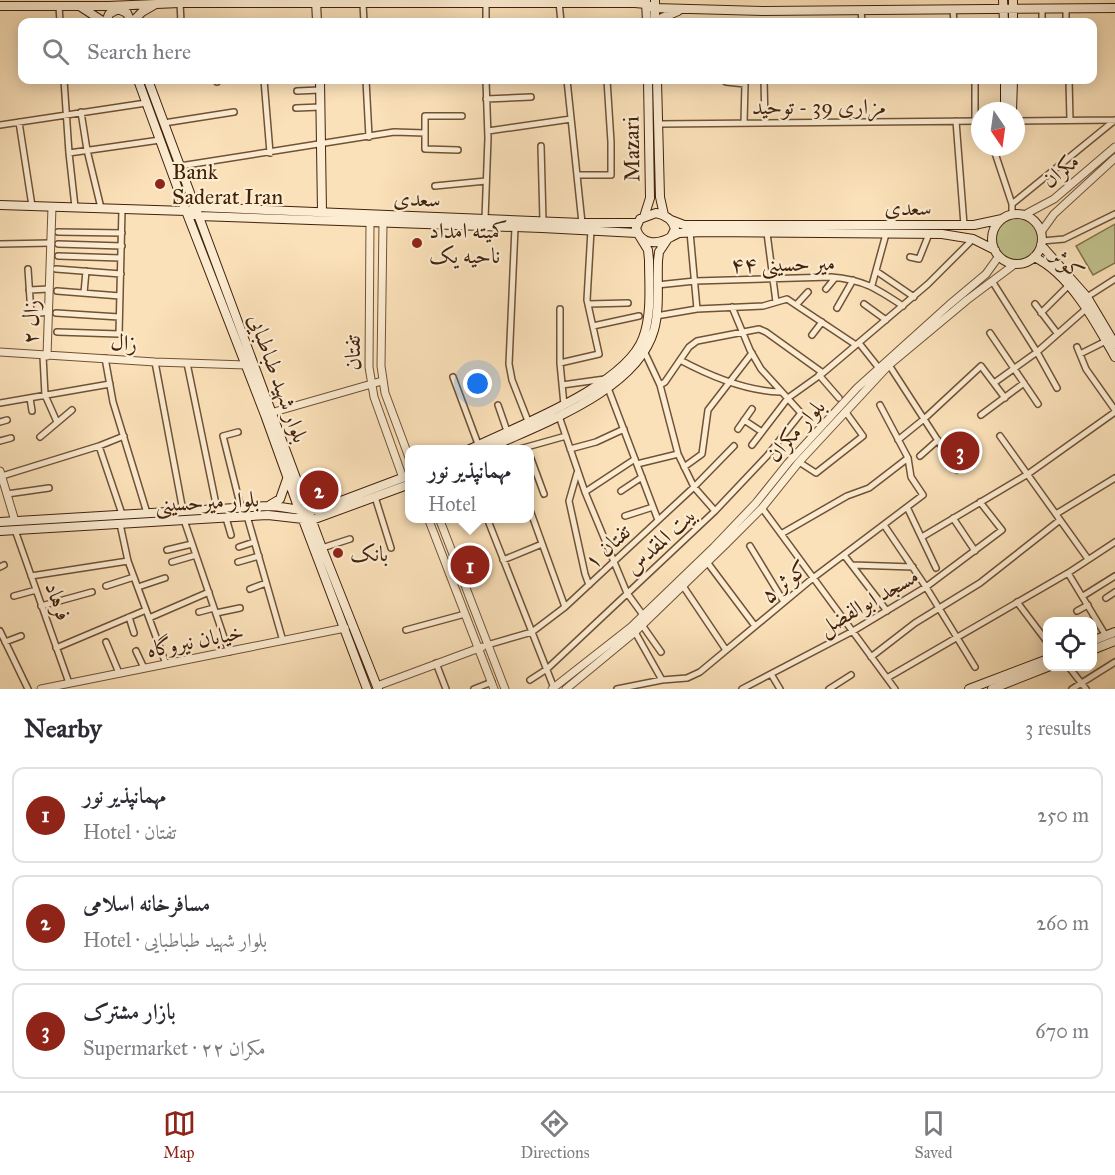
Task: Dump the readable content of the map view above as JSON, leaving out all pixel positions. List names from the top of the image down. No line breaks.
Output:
{"streets":{"main road":["Mazari","سعدی","کوثر","بلوار شهید طباطبایی","بلوار میرحسینی"],"street":["مزاری 39 - توحید","مکران","میر حسینی ۴۴","زال ۲","زال","تفتان","بلوار مکران","بیت المقدس","تفتان ۱","کوثر ۵","فرهاد","مسجد ابوالفضل","خیابان نیروگاه"]},"crossings":[["مزاری 39 - توحید","Mazari"],["Mazari","سعدی"],["مکران","سعدی"],["مکران","کوثر"],["مکران","بلوار مکران"],["سعدی","کوثر"],["سعدی","تفتان"],["سعدی","بلوار شهید طباطبایی"],["سعدی","بلوار مکران"],["کوثر","بلوار مکران"],["زال ۲","زال"],["زال","بلوار شهید طباطبایی"],["بلوار شهید طباطبایی","بلوار میرحسینی"],["بلوار شهید طباطبایی","خیابان نیروگاه"],["بلوار میرحسینی","فرهاد"],["فرهاد","خیابان نیروگاه"]],"places":["Bank Saderat Iran","کمیته امداد ناحیه یک","بانک"],"north":"bottom","page":{"search":"Search here","pins":["3","2","1"],"popup":["مهمانپذیر نور","Hotel"],"heading":["Nearby","3 results"],"list":[{"mark":"1","name":"مهمانپذیر نور","note":"Hotel · تفتان","value":"250 m"},{"mark":"2","name":"مسافرخانه اسلامی","note":"Hotel · بلوار شهید طباطبایی","value":"260 m"},{"mark":"3","name":"بازار مشترک","note":"Supermarket · مکران ۲۲","value":"670 m"}],"nav":["Map","Directions","Saved"]}}
